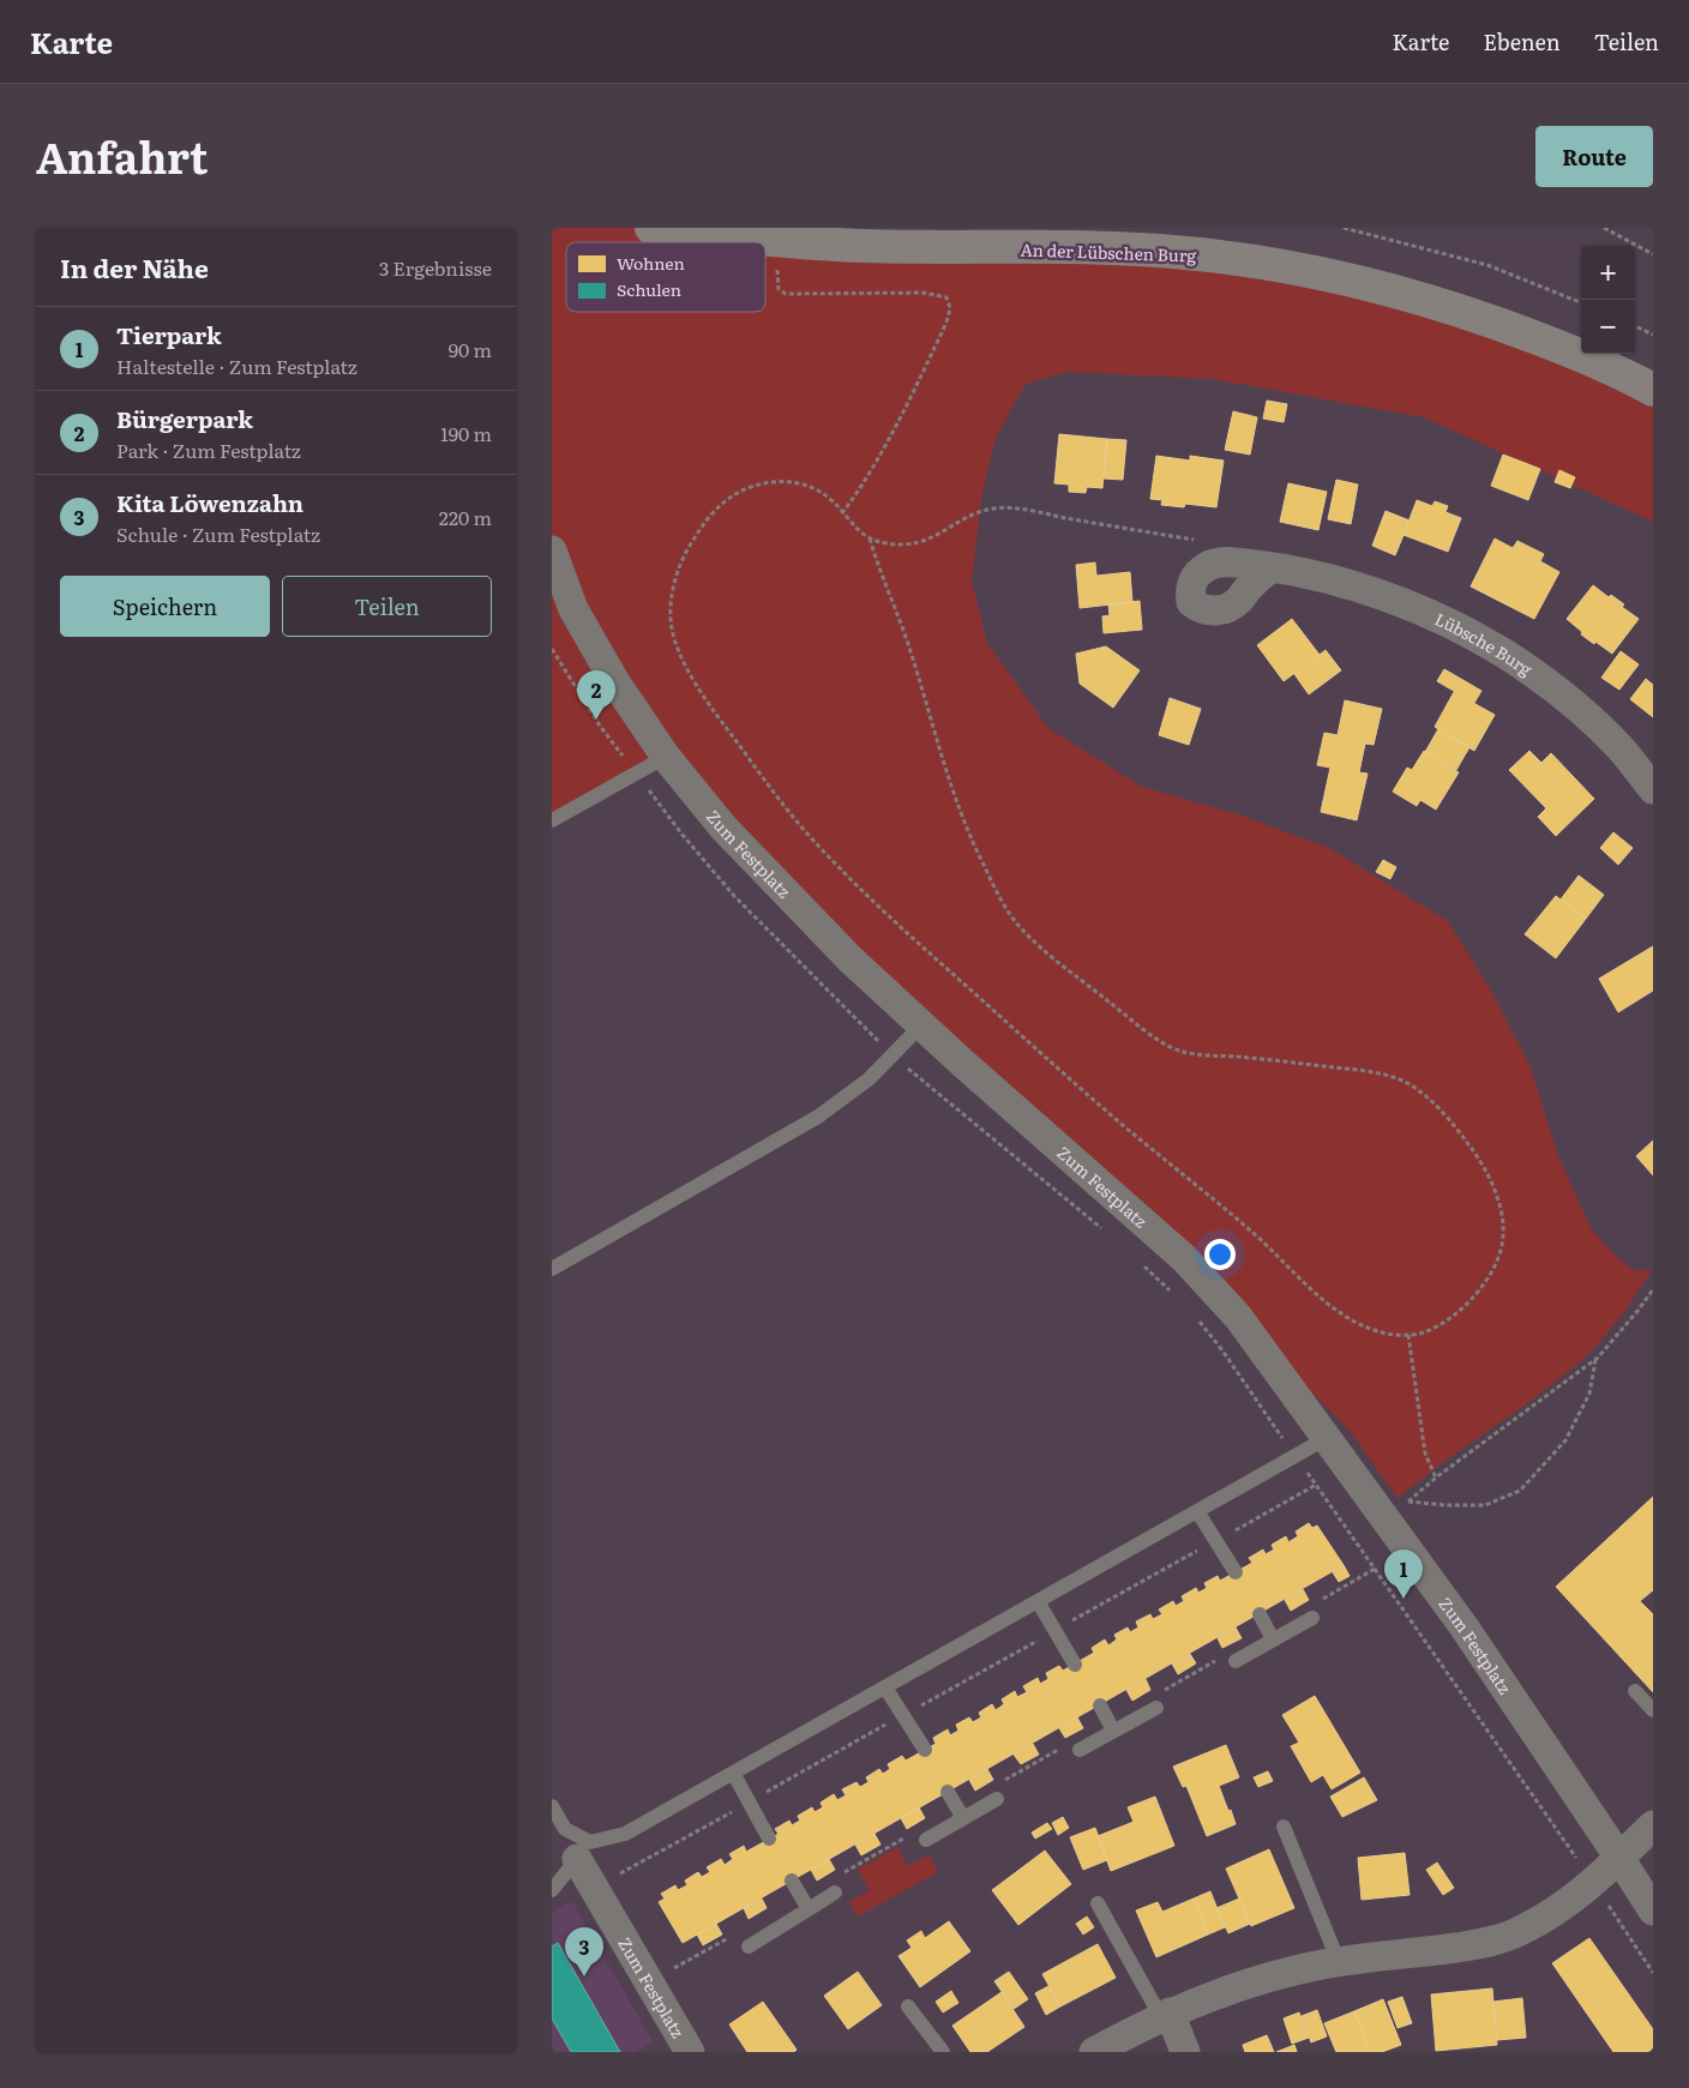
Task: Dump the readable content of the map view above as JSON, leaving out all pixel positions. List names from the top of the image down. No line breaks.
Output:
{"streets":{"street":["An der Lübschen Burg","Lübsche Burg","Zum Festplatz"]},"legend":["Wohnen","Schulen"],"page":{"header":"Karte","nav":["Karte","Ebenen","Teilen"],"title":"Anfahrt","buttons":["Route",["Speichern","Teilen"]],"heading":["In der Nähe","3 Ergebnisse"],"map_buttons":["+","−"],"list":[{"mark":"1","name":"Tierpark","note":"Haltestelle · Zum Festplatz","value":"90 m"},{"mark":"2","name":"Bürgerpark","note":"Park · Zum Festplatz","value":"190 m"},{"mark":"3","name":"Kita Löwenzahn","note":"Schule · Zum Festplatz","value":"220 m"}],"pins":["2","1","3"]}}
